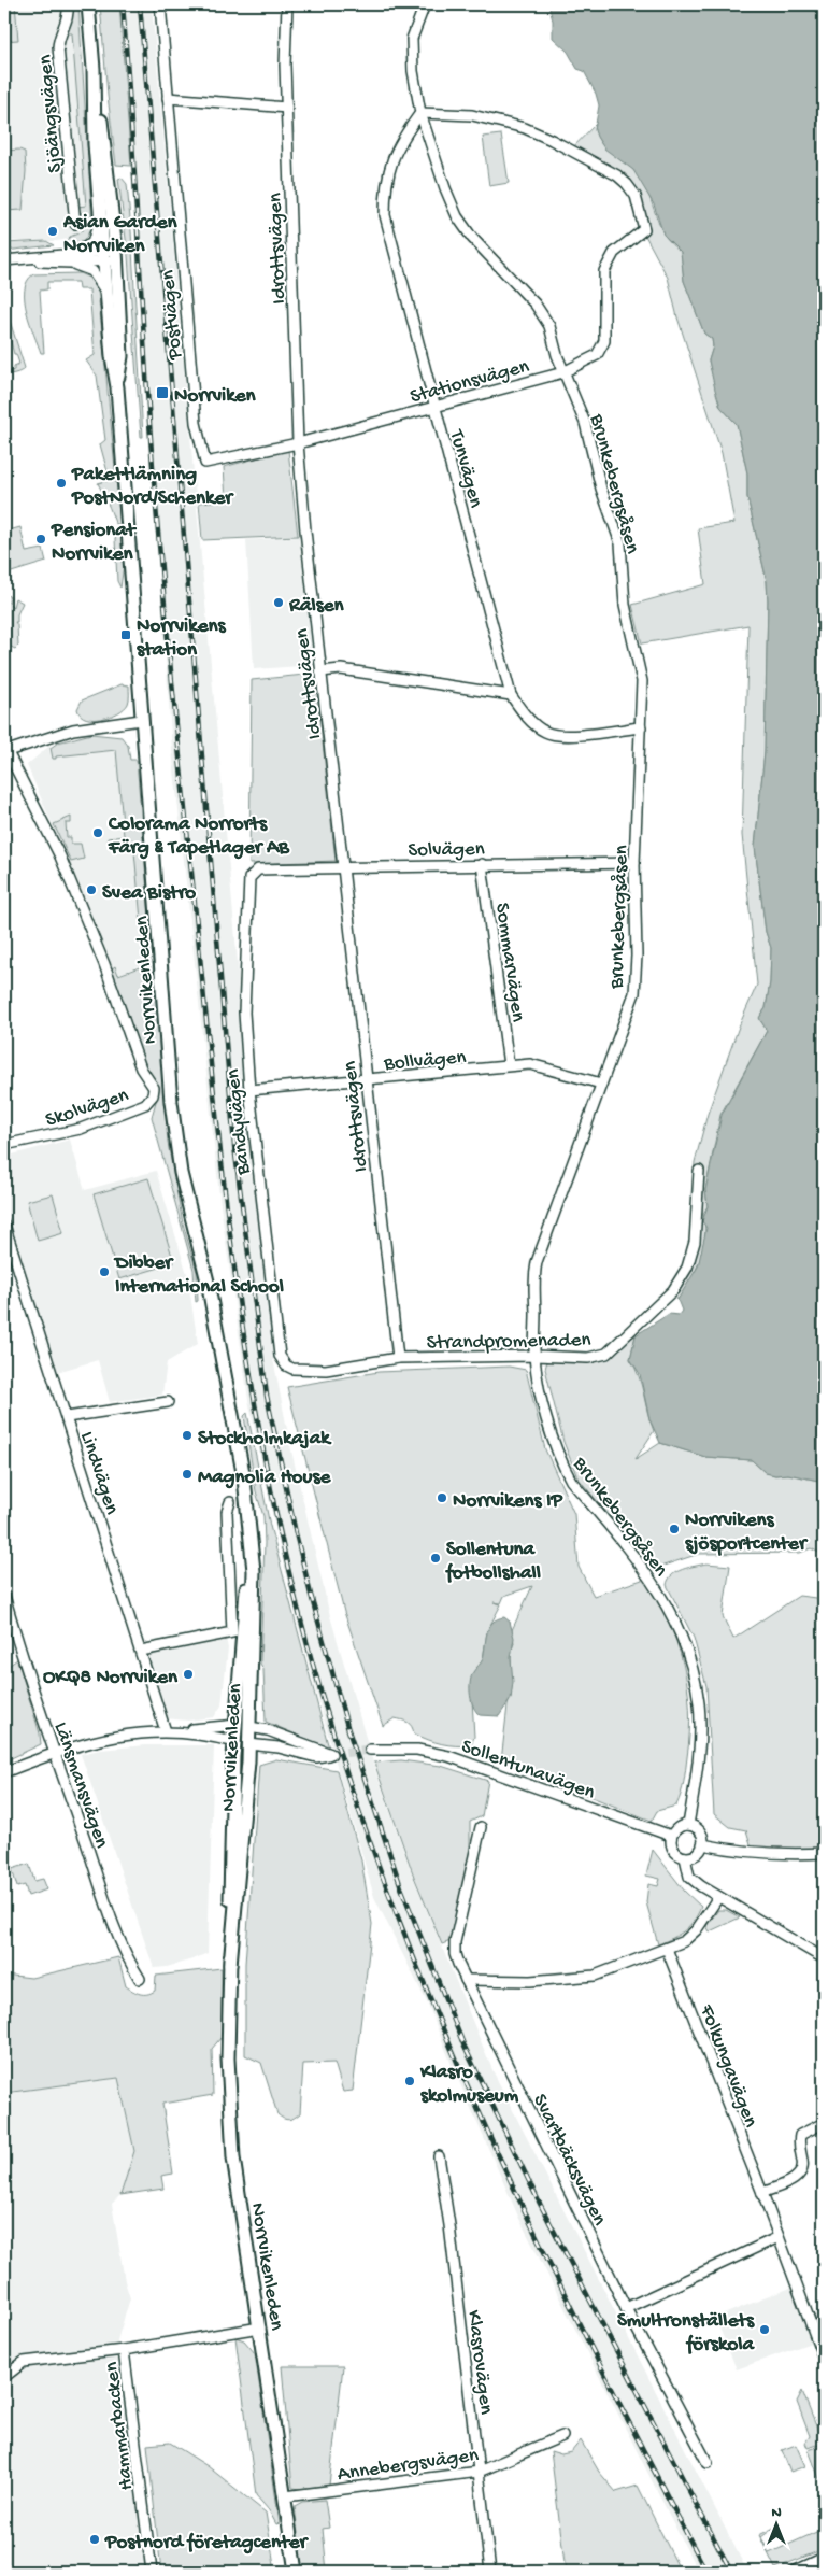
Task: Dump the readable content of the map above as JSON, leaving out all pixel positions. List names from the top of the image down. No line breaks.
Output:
{"streets":{"main road":["Norrvikenleden"],"street":["Sjöängsvägen","Idrottsvägen","Postvägen","Stationsvägen","Tunvägen","Brunkebergsåsen","Solvägen","Sommarvägen","Bollvägen","Skolvägen","Bandyvägen","Strandpromenaden","Lindvägen","Sollentunavägen","Länsmansvägen","Folkungavägen","Svartbäcksvägen","Klasrovägen","Hammarbacken","Annebergsvägen"]},"crossings":[["Idrottsvägen","Stationsvägen"],["Idrottsvägen","Solvägen"],["Idrottsvägen","Bollvägen"],["Idrottsvägen","Strandpromenaden"],["Postvägen","Stationsvägen"],["Stationsvägen","Tunvägen"],["Stationsvägen","Brunkebergsåsen"],["Tunvägen","Brunkebergsåsen"],["Brunkebergsåsen","Solvägen"],["Brunkebergsåsen","Bollvägen"],["Brunkebergsåsen","Strandpromenaden"],["Brunkebergsåsen","Sollentunavägen"],["Solvägen","Sommarvägen"],["Solvägen","Bandyvägen"],["Sommarvägen","Bollvägen"],["Norrvikenleden","Hammarbacken"],["Norrvikenleden","Annebergsvägen"],["Bollvägen","Bandyvägen"],["Bandyvägen","Strandpromenaden"],["Klasrovägen","Annebergsvägen"]],"places":{"other":["Asian Garden Norrviken","Pakettlämning PostNord/Schenker","Pensionat Norrviken","Rälsen","Colorama Norrorts Färg & Tapetlager AB","Svea Bistro","Dibber International School","Stockholmkajak","Magnolia House","Norrvikens IP","Norrvikens sjösportcenter","Sollentuna fotbollshall","OKQ8 Norrviken","Klasro skolmuseum","Smultronställets förskola","Postnord företagcenter"],"transit":["Norrviken","Norrvikens station"]},"north":"top"}
